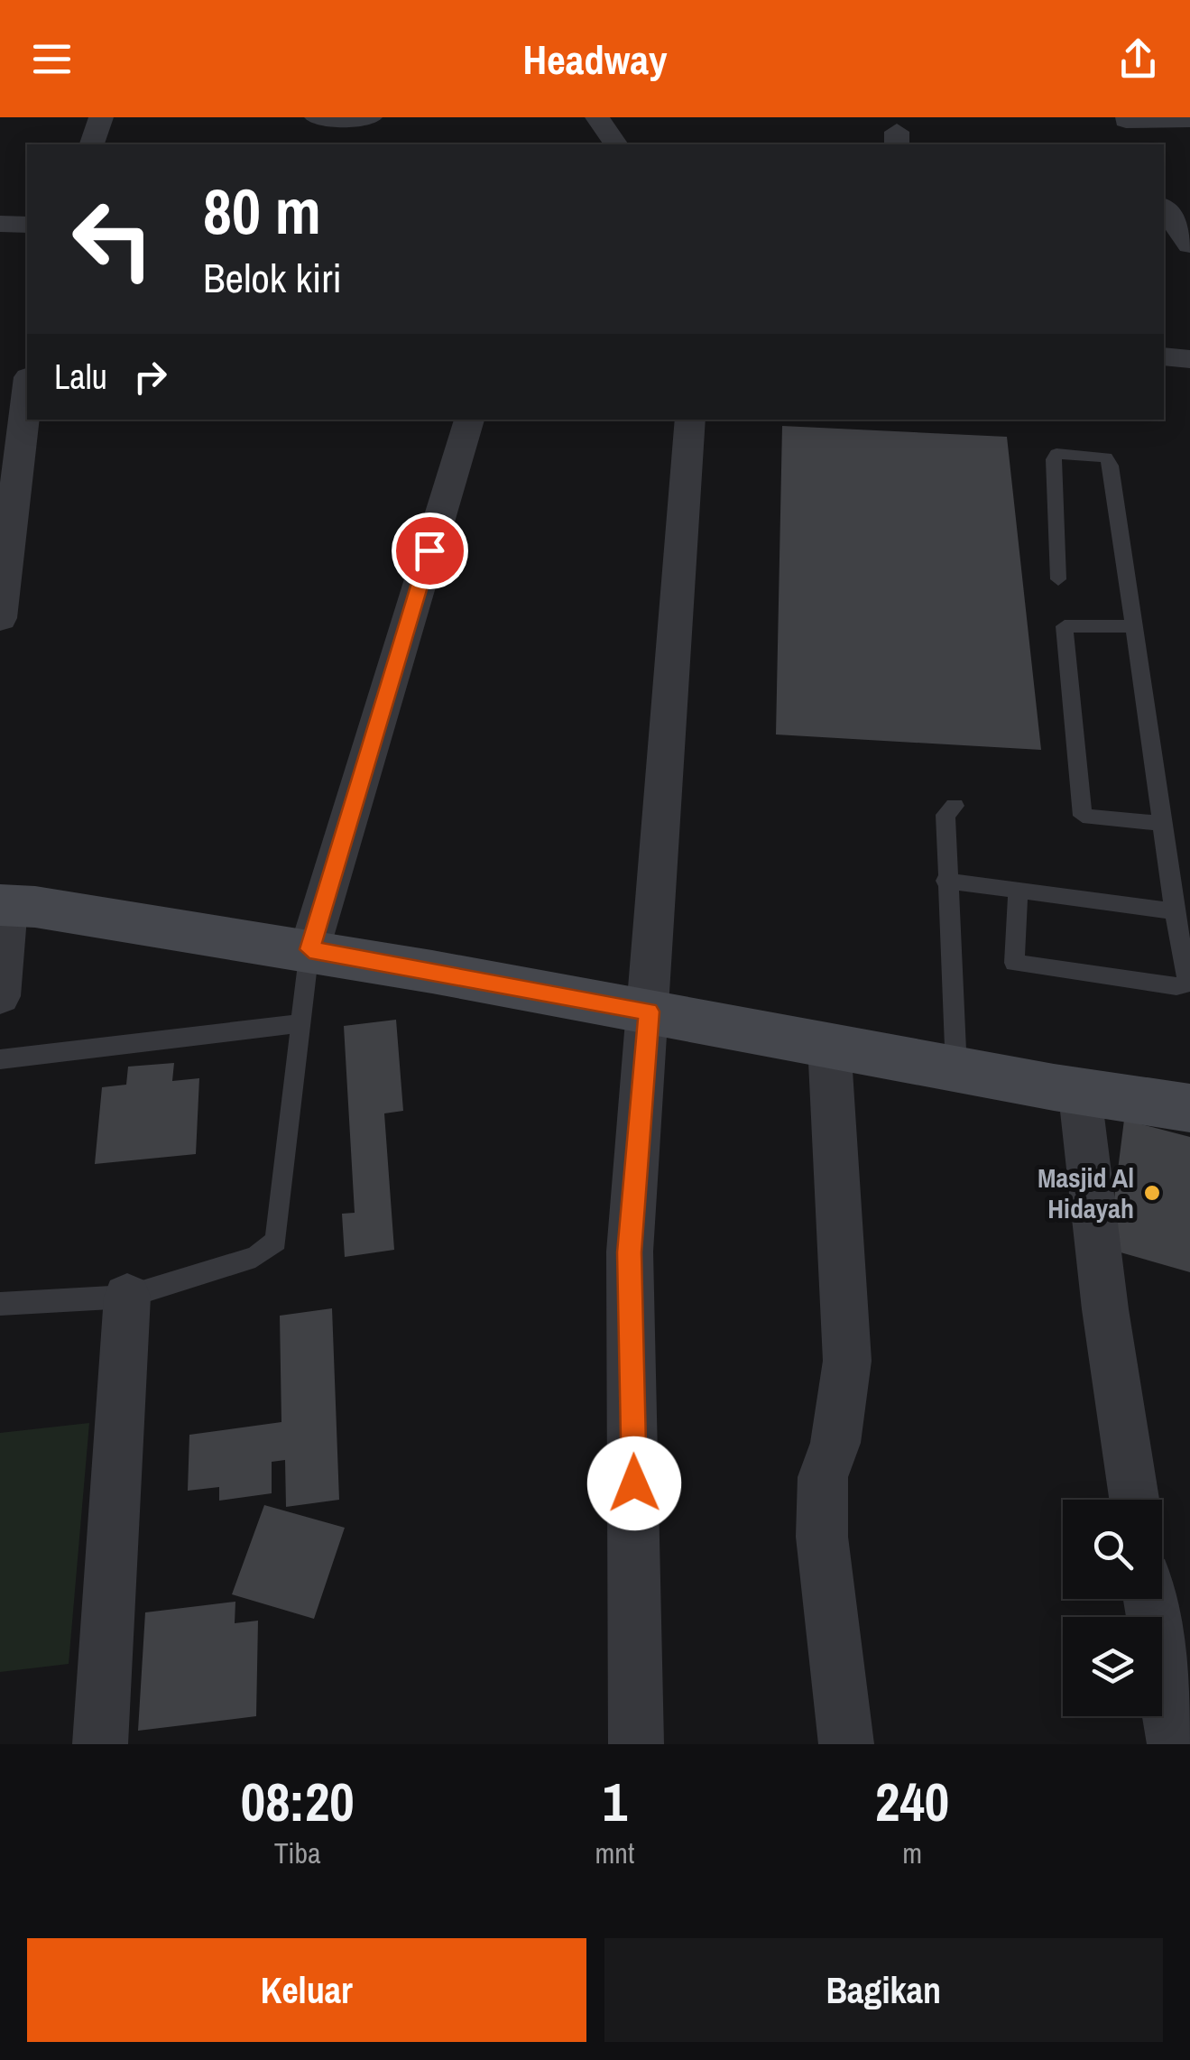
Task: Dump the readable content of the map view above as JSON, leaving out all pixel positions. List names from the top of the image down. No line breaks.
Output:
{"places":["Masjid Al Hidayah"],"page":{"header":"Headway","turn":["80 m","Belok kiri"],"then":"Lalu","eta":["08:20","Tiba","1","mnt","240","m"],"buttons":["Keluar","Bagikan"]}}
